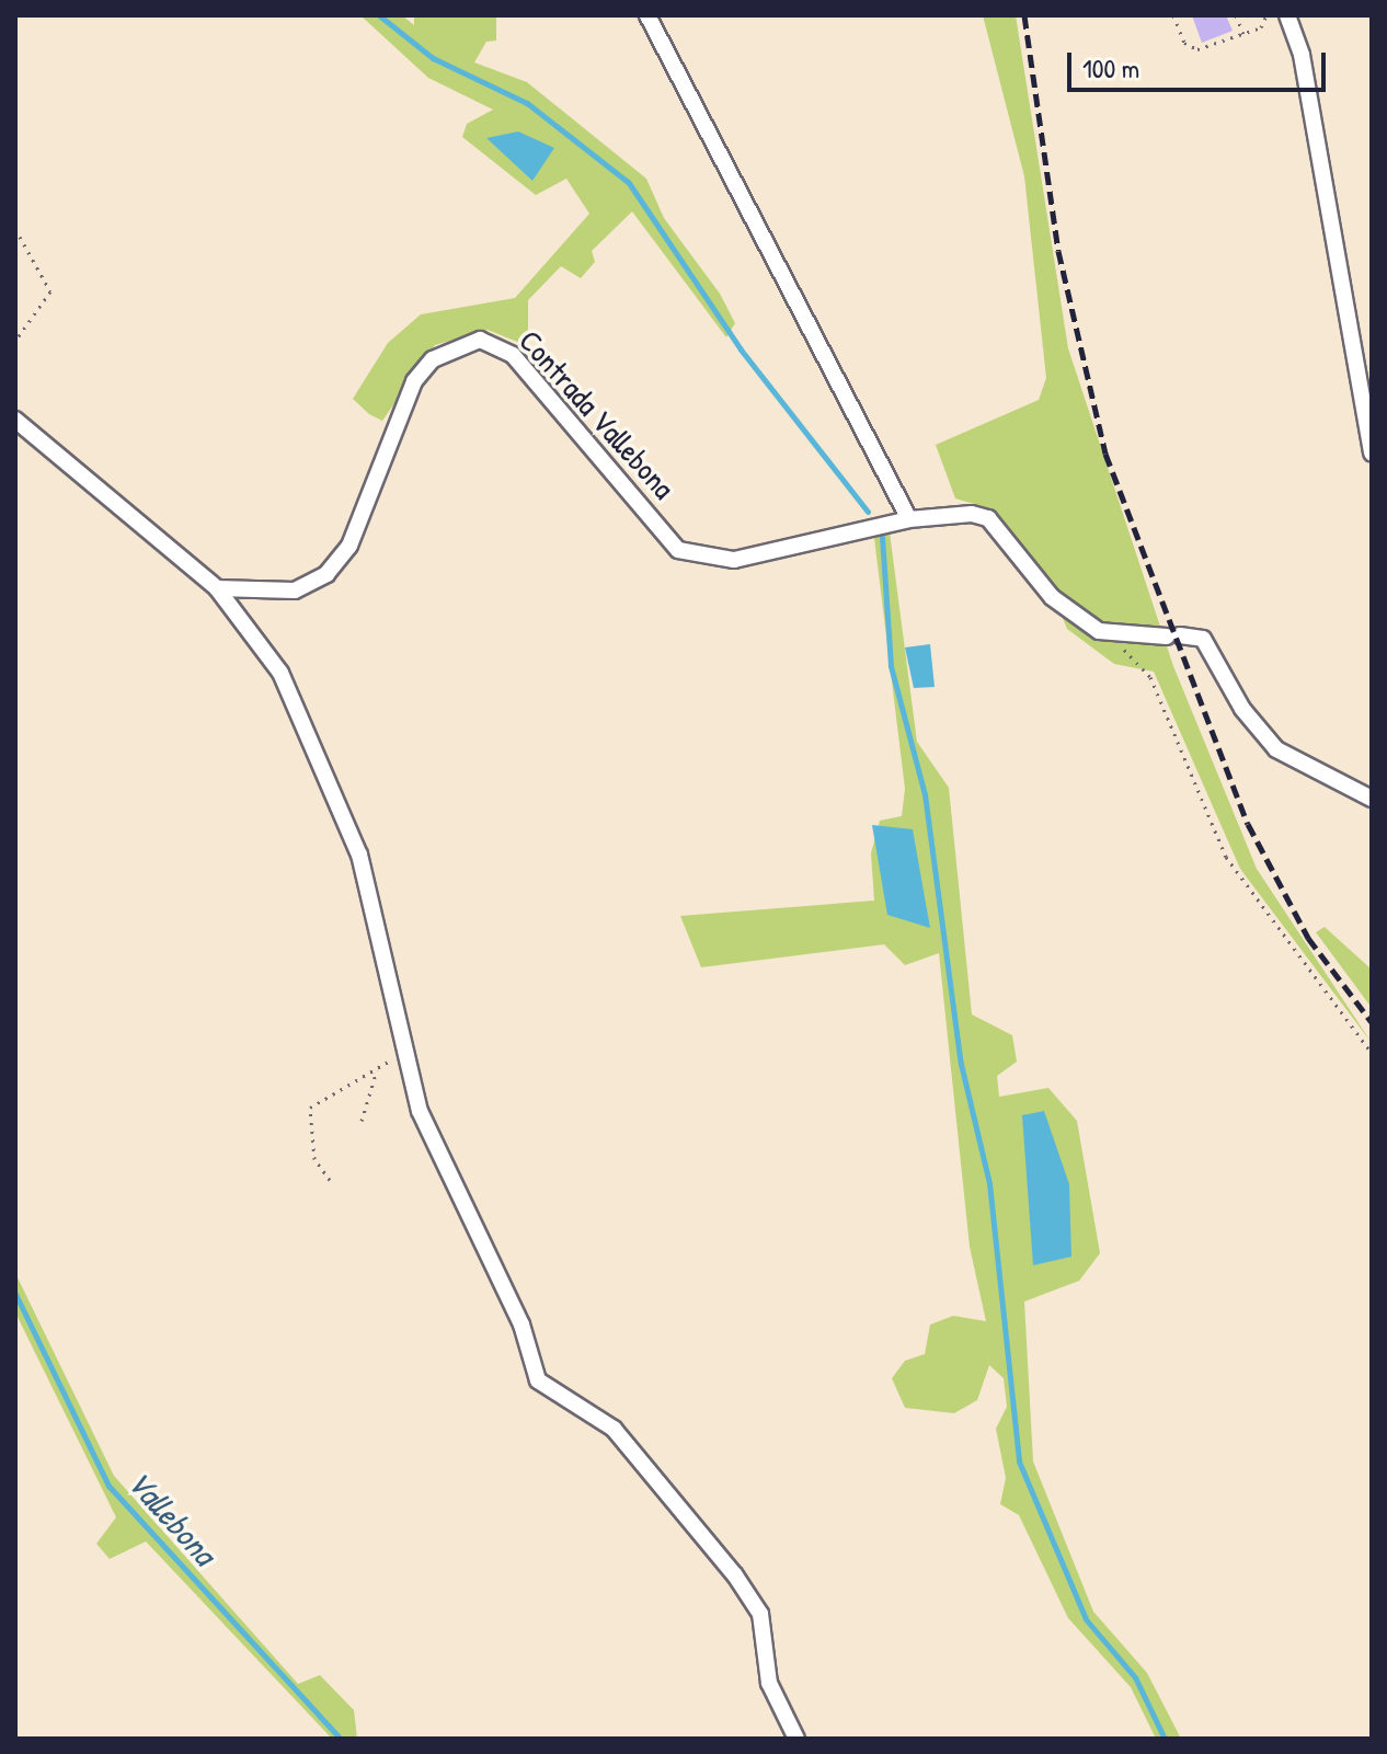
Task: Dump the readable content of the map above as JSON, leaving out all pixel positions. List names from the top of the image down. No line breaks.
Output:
{"streets":{"street":["Contrada Vallebona"]},"water":["Vallebona"],"scale_bar":"100 m"}
